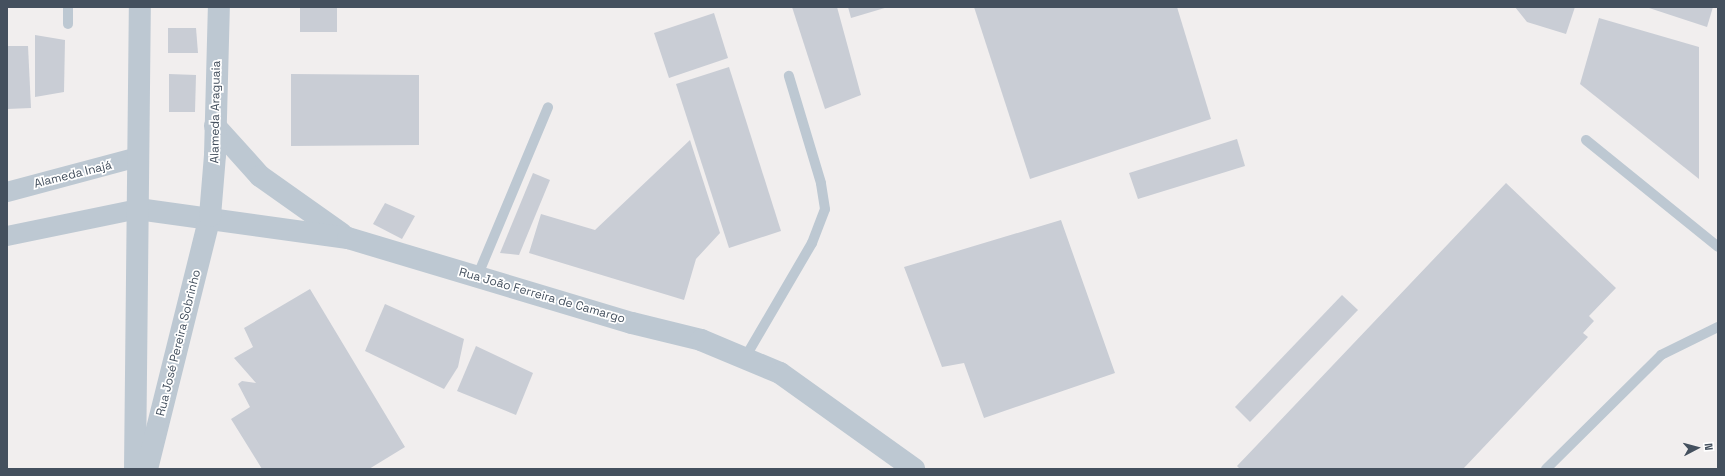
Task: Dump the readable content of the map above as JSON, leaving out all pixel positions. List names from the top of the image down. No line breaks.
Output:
{"streets":{"street":["Alameda Araguaia","Alameda Inajá","Rua João Ferreira de Camargo","Rua José Pereira Sobrinho"]},"crossings":[["Alameda Araguaia","Rua João Ferreira de Camargo"],["Alameda Araguaia","Rua José Pereira Sobrinho"],["Rua João Ferreira de Camargo","Rua José Pereira Sobrinho"]],"north":"right"}
